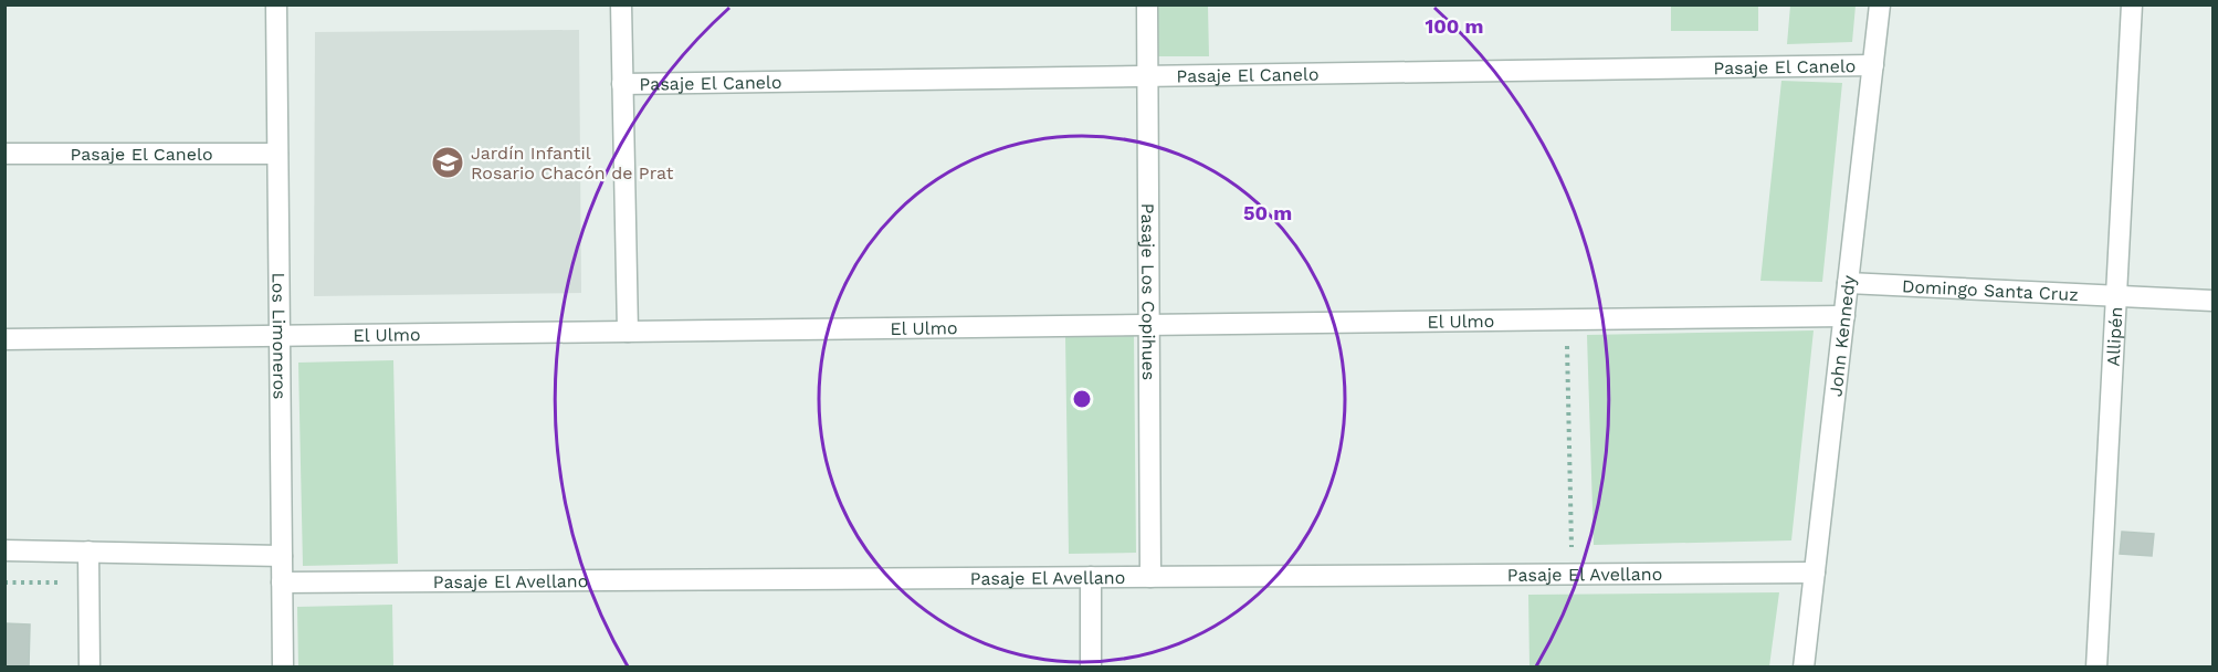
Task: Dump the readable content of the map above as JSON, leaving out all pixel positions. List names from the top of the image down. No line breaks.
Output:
{"streets":{"street":["Pasaje El Canelo","Domingo Santa Cruz","Pasaje Los Copihues","El Ulmo","Los Limoneros","John Kennedy","Allipén","Pasaje El Avellano"]},"crossings":[["Pasaje El Canelo","Pasaje Los Copihues"],["Pasaje El Canelo","Los Limoneros"],["Pasaje El Canelo","John Kennedy"],["Domingo Santa Cruz","John Kennedy"],["Domingo Santa Cruz","Allipén"],["Pasaje Los Copihues","El Ulmo"],["Pasaje Los Copihues","Pasaje El Avellano"],["El Ulmo","Los Limoneros"],["El Ulmo","John Kennedy"],["Los Limoneros","Pasaje El Avellano"],["John Kennedy","Pasaje El Avellano"]],"places":{"school or university":["Jardín Infantil Rosario Chacón de Prat"]},"rings":["100 m","50 m"]}
